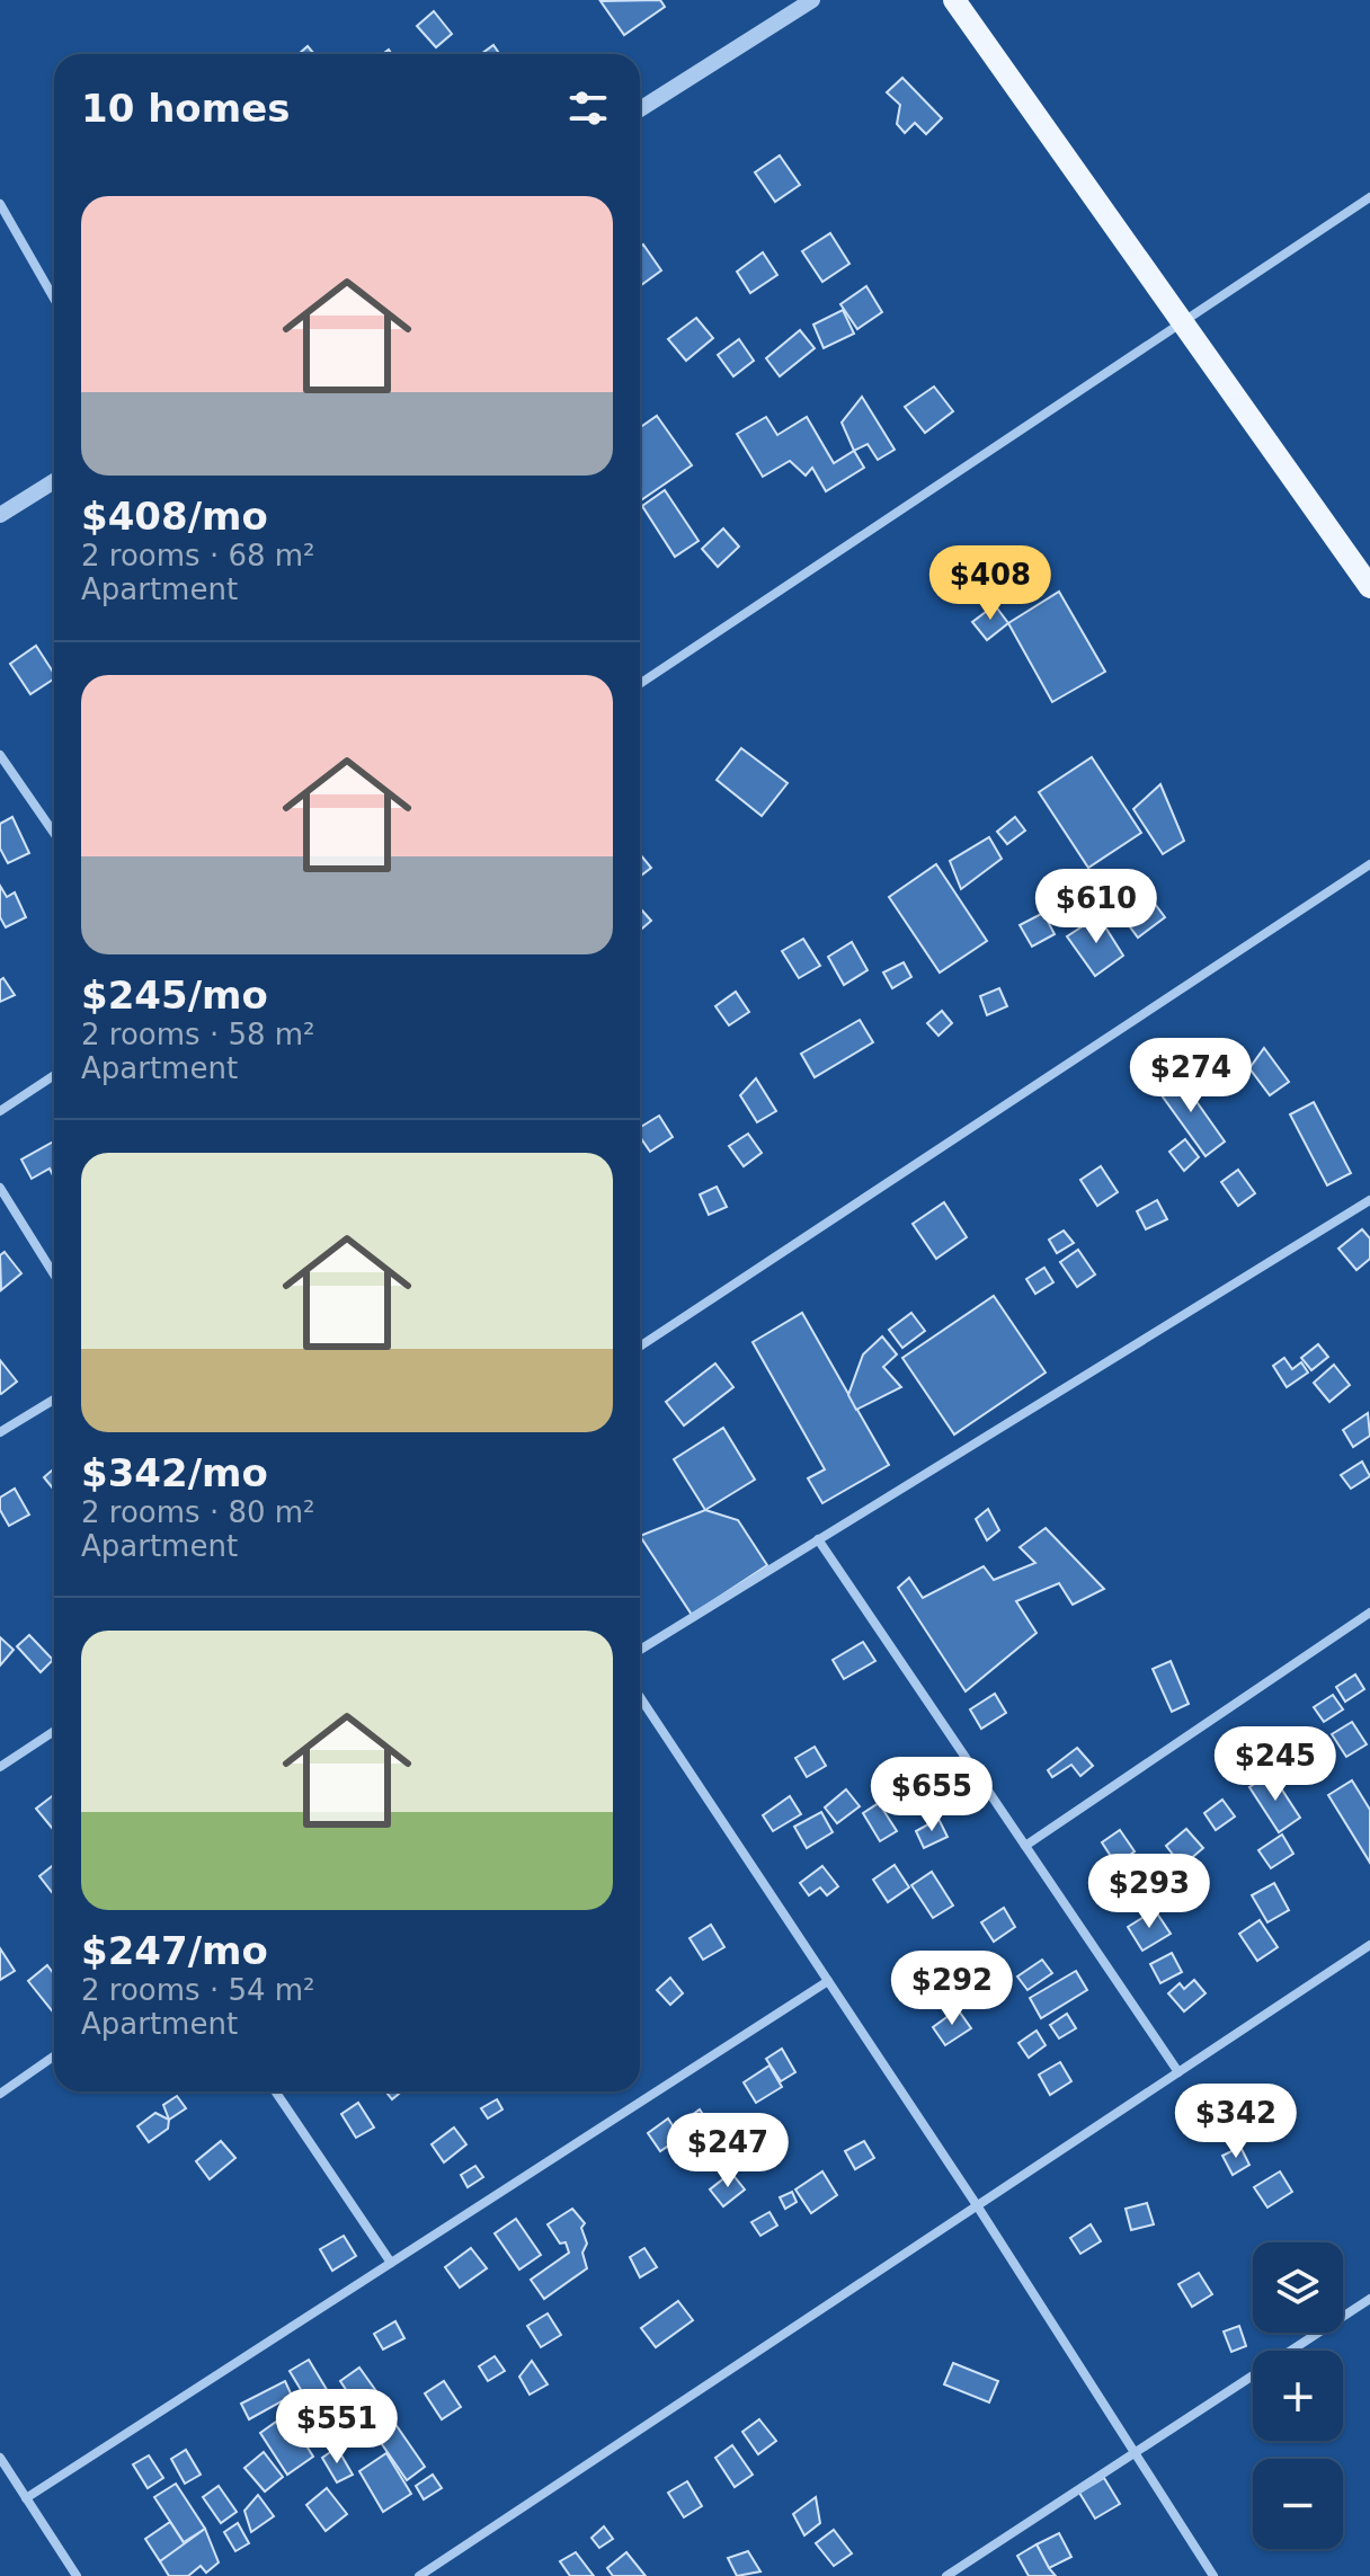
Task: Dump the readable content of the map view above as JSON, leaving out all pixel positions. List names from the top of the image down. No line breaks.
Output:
{"page":{"heading":"10 homes","list":[{"name":"$408/mo","note":"2 rooms · 68 m² · Apartment"},{"name":"$245/mo","note":"2 rooms · 58 m² · Apartment"},{"name":"$342/mo","note":"2 rooms · 80 m² · Apartment"},{"name":"$247/mo","note":"2 rooms · 54 m² · Apartment"}],"price":["$408","$610","$274","$245","$655","$293","$292","$342","$247","$551"],"map_buttons":["+","−"]}}
